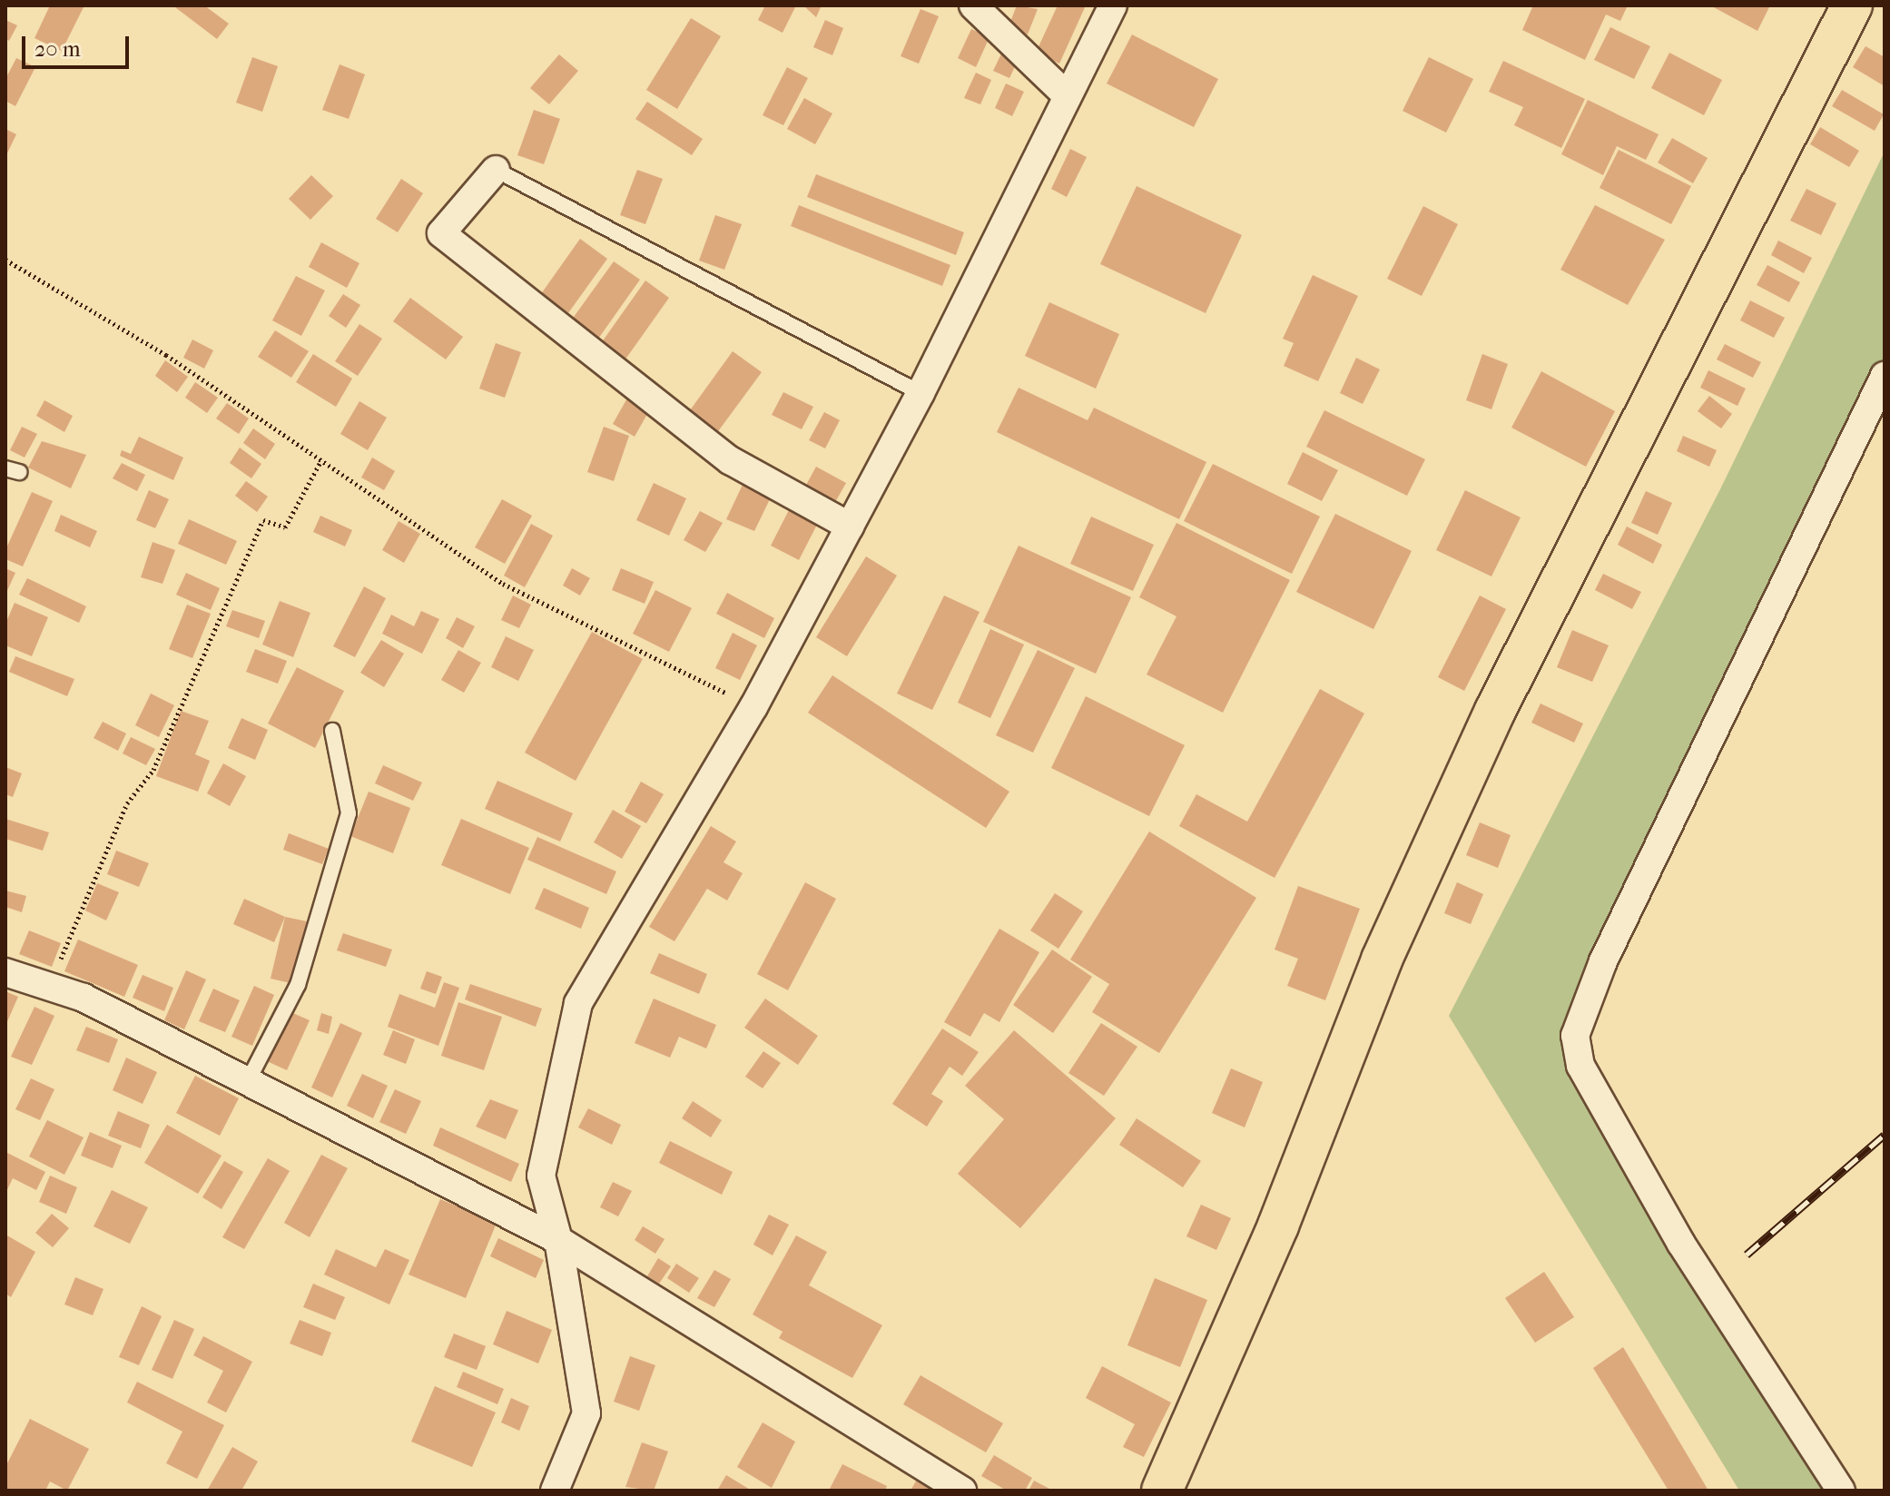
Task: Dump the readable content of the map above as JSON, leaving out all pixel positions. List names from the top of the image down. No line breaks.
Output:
{"scale_bar":"20 m"}
